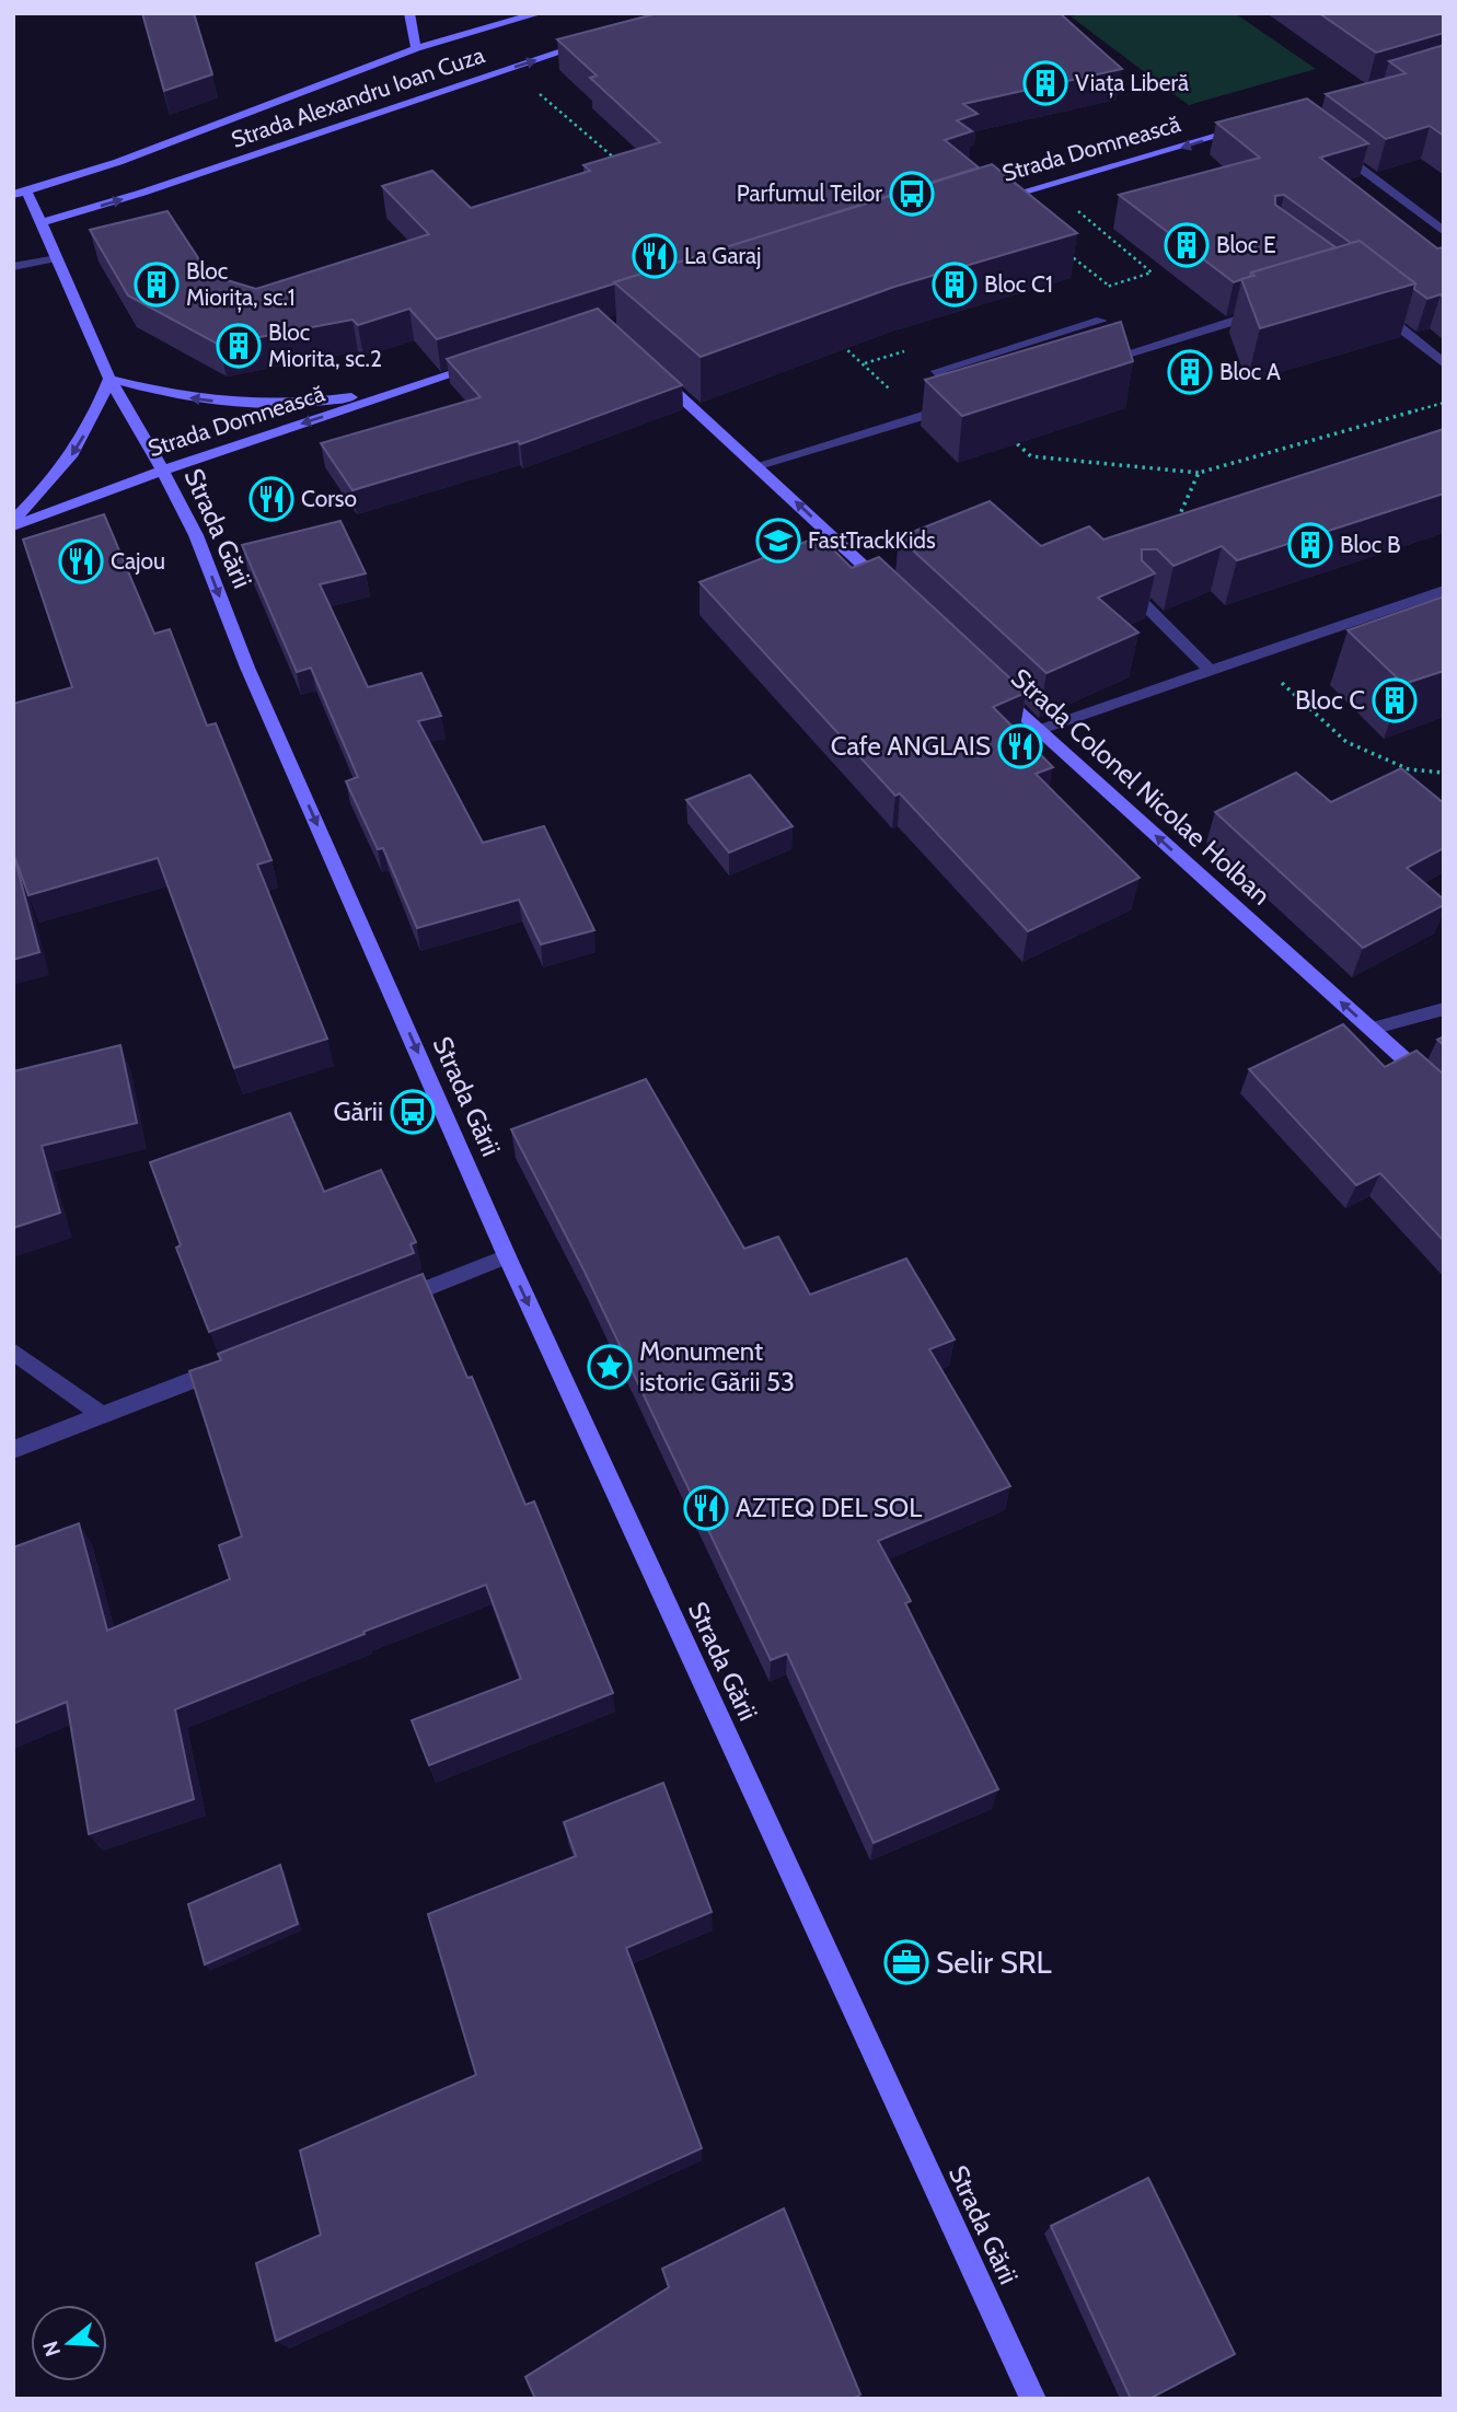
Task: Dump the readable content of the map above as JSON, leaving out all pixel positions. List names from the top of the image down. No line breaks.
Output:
{"streets":{"main road":["Strada Alexandru Ioan Cuza","Strada Domnească","Strada Gării","Strada Colonel Nicolae Holban"]},"crossings":[["Strada Alexandru Ioan Cuza","Strada Gării"],["Strada Domnească","Strada Gării"]],"one_way":["Strada Alexandru Ioan Cuza","Strada Gării","Strada Colonel Nicolae Holban"],"places":{"building":["Viața Liberă","Bloc E","Bloc Miorița, sc.1","Bloc C1","Bloc Miorita, sc.2","Bloc A","Bloc B","Bloc C"],"bus stop":["Parfumul Teilor","Gării"],"restaurant":["La Garaj","Corso","Cajou","Cafe ANGLAIS","AZTEQ DEL SOL"],"school or university":["FastTrackKids"],"place":["Monument istoric Gării 53"],"office":["Selir SRL"]},"north":"left"}
